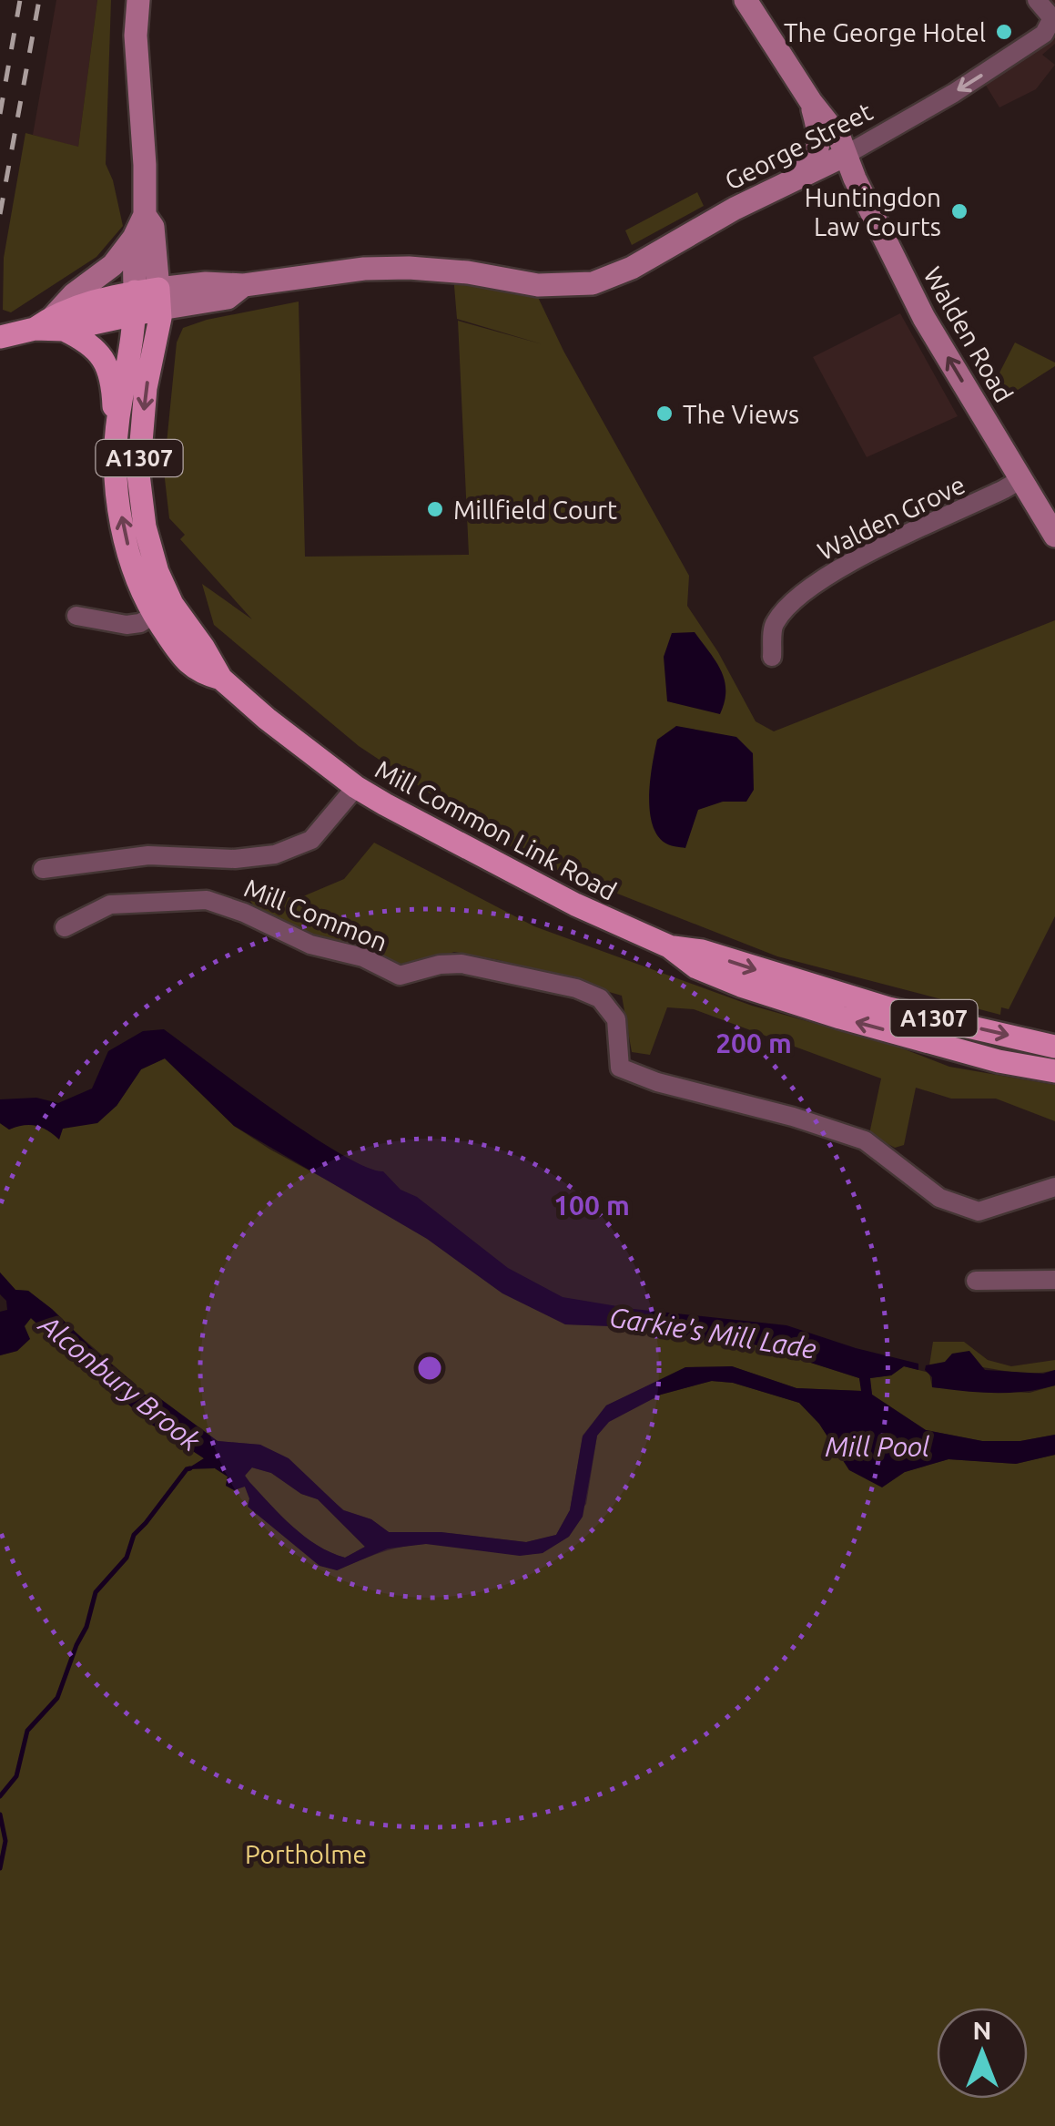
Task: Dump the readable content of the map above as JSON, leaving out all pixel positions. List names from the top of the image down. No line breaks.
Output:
{"streets":{"main road":["George Street","Walden Road","A1307","Mill Common Link Road"],"street":["Walden Grove","Mill Common"]},"crossings":[["George Street","Walden Road"],["George Street","Mill Common Link Road"],["Walden Road","Walden Grove"],["A1307","Mill Common Link Road"]],"one_way":["Walden Road"],"water":["Garkie's Mill Lade","Alconbury Brook","Mill Pool"],"parks":["Portholme"],"places":["The George Hotel","Huntingdon Law Courts","The Views","Millfield Court"],"north":"top","rings":["200 m","100 m"]}
